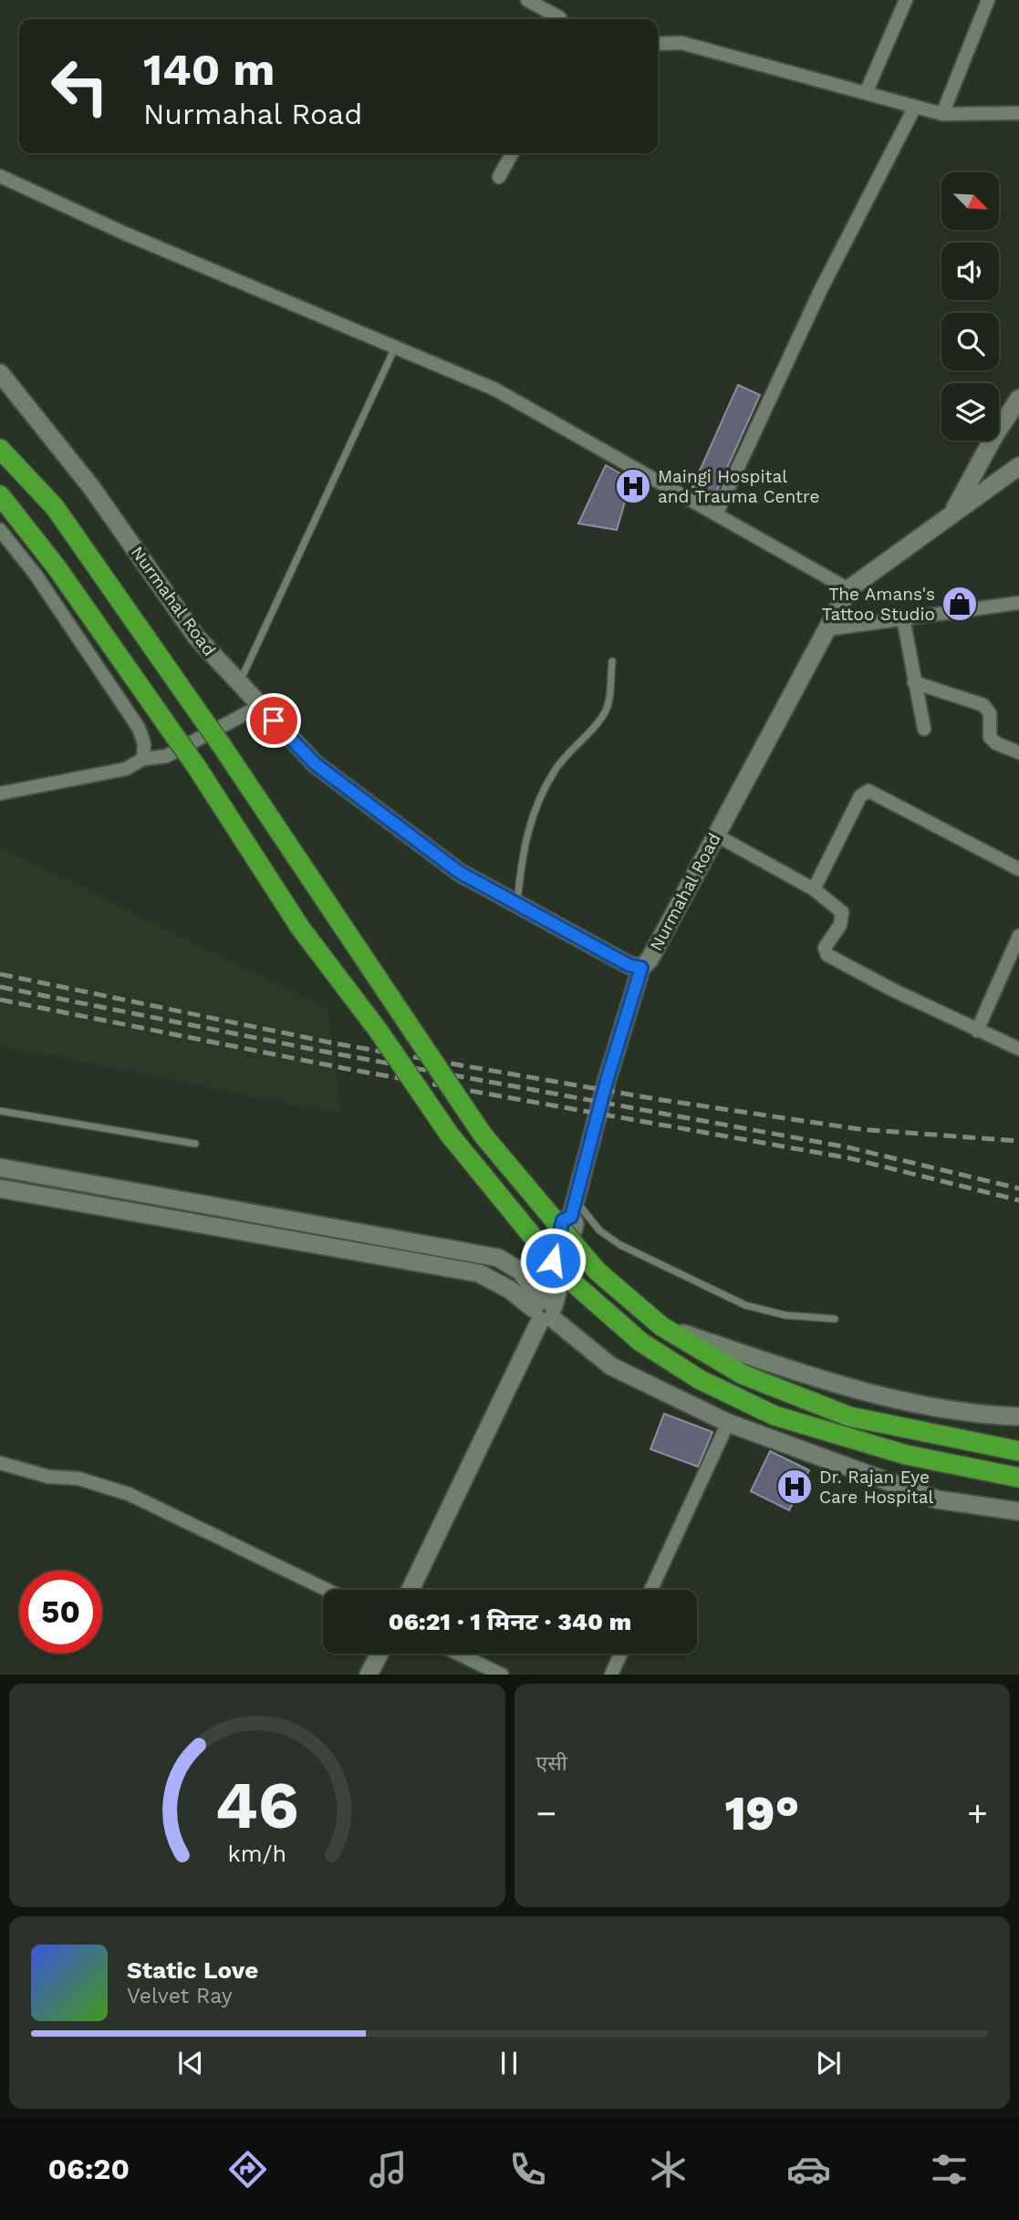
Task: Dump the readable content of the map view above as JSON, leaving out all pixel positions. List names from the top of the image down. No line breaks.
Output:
{"streets":{"main road":["Nurmahal Road"]},"places":{"hospital":["Maingi Hospital and Trauma Centre","Dr. Rajan Eye Care Hospital"],"shop":["The Amans's Tattoo Studio"]},"north":"bottom right","page":{"turn":["140 m","Nurmahal Road"],"limit":"50","trip":"06:21 · 1 मिनट · 340 m","tile":"एसी","heat":["−","19°","+"],"song":["Static Love","Velvet Ray"],"tabs":"06:20","gauge":["46","km/h"]}}
